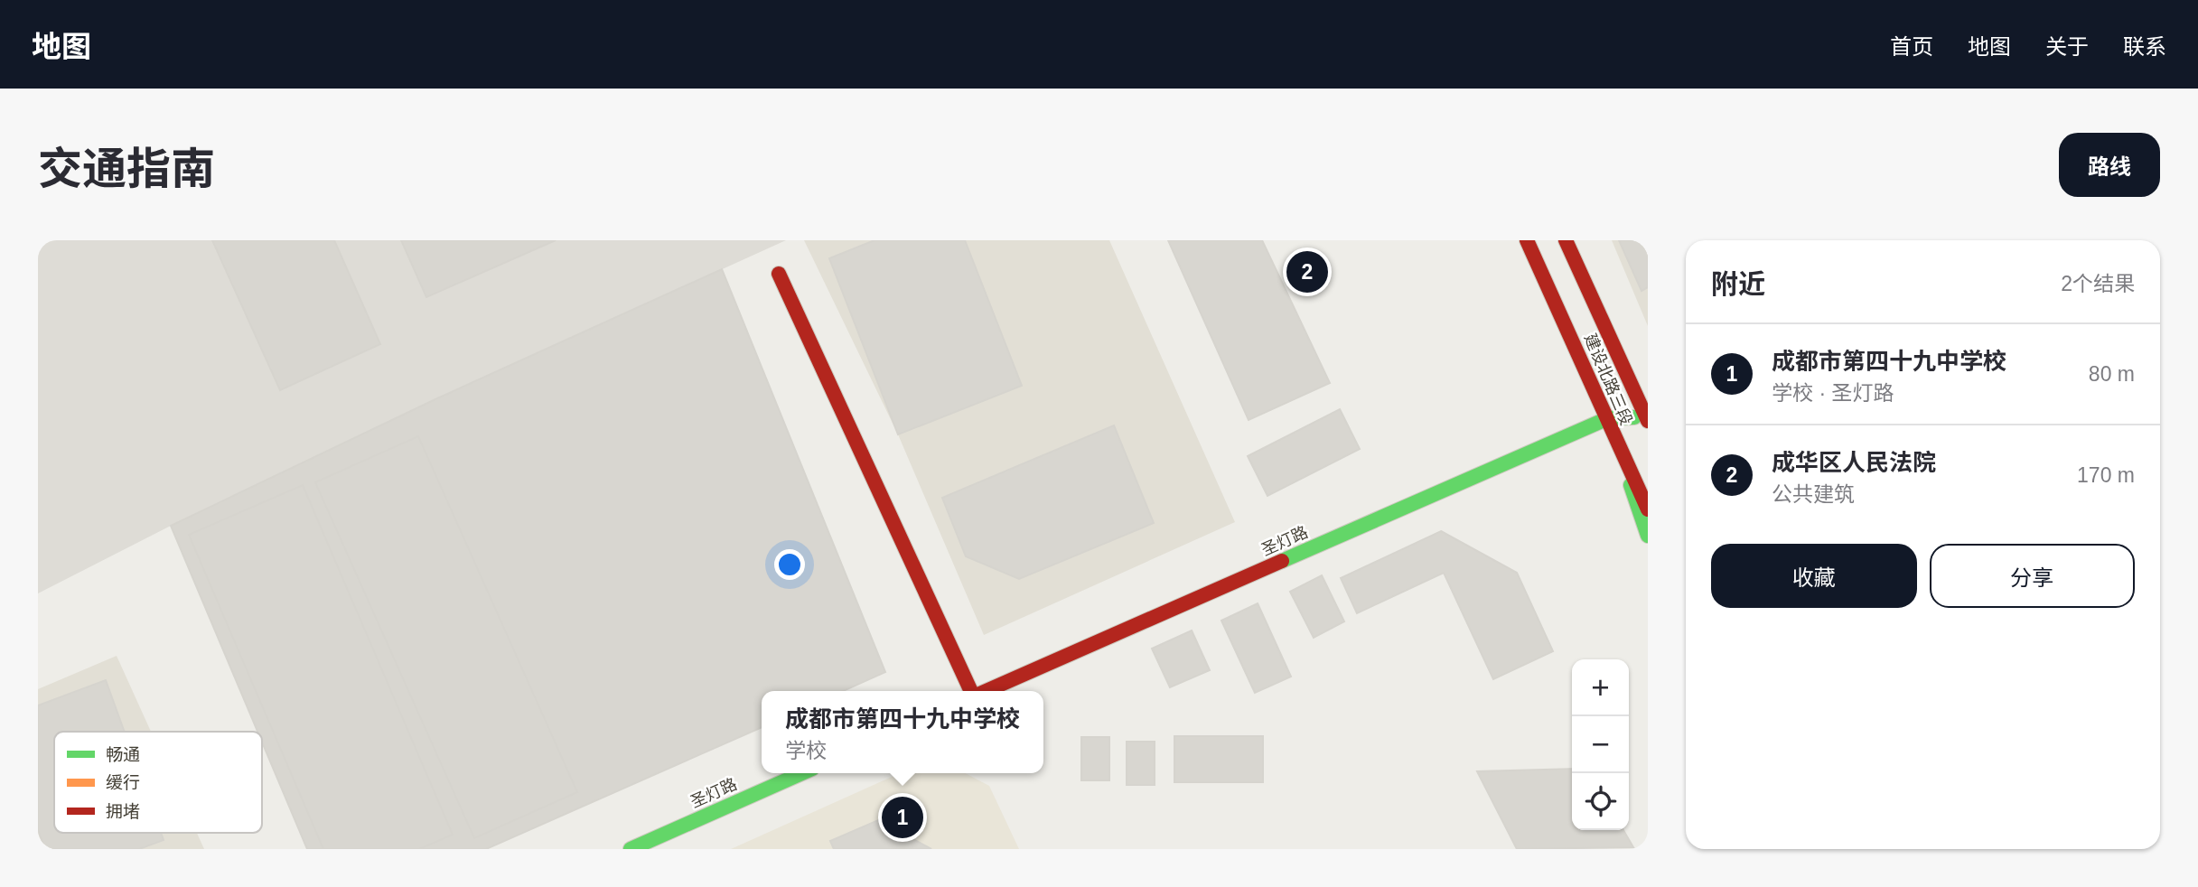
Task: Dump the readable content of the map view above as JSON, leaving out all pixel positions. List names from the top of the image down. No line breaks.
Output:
{"streets":{"street":["建设北路三段","圣灯路"]},"crossings":[["建设北路三段","圣灯路"]],"legend":["畅通","缓行","拥堵"],"page":{"header":"地图","nav":["首页","地图","关于","联系"],"title":"交通指南","buttons":["路线",["收藏","分享"]],"heading":["附近","2个结果"],"pins":["2","1"],"list":[{"mark":"1","name":"成都市第四十九中学校","note":"学校 · 圣灯路","value":"80 m"},{"mark":"2","name":"成华区人民法院","note":"公共建筑","value":"170 m"}],"map_buttons":["+","−"],"popup":["成都市第四十九中学校","学校"]}}
